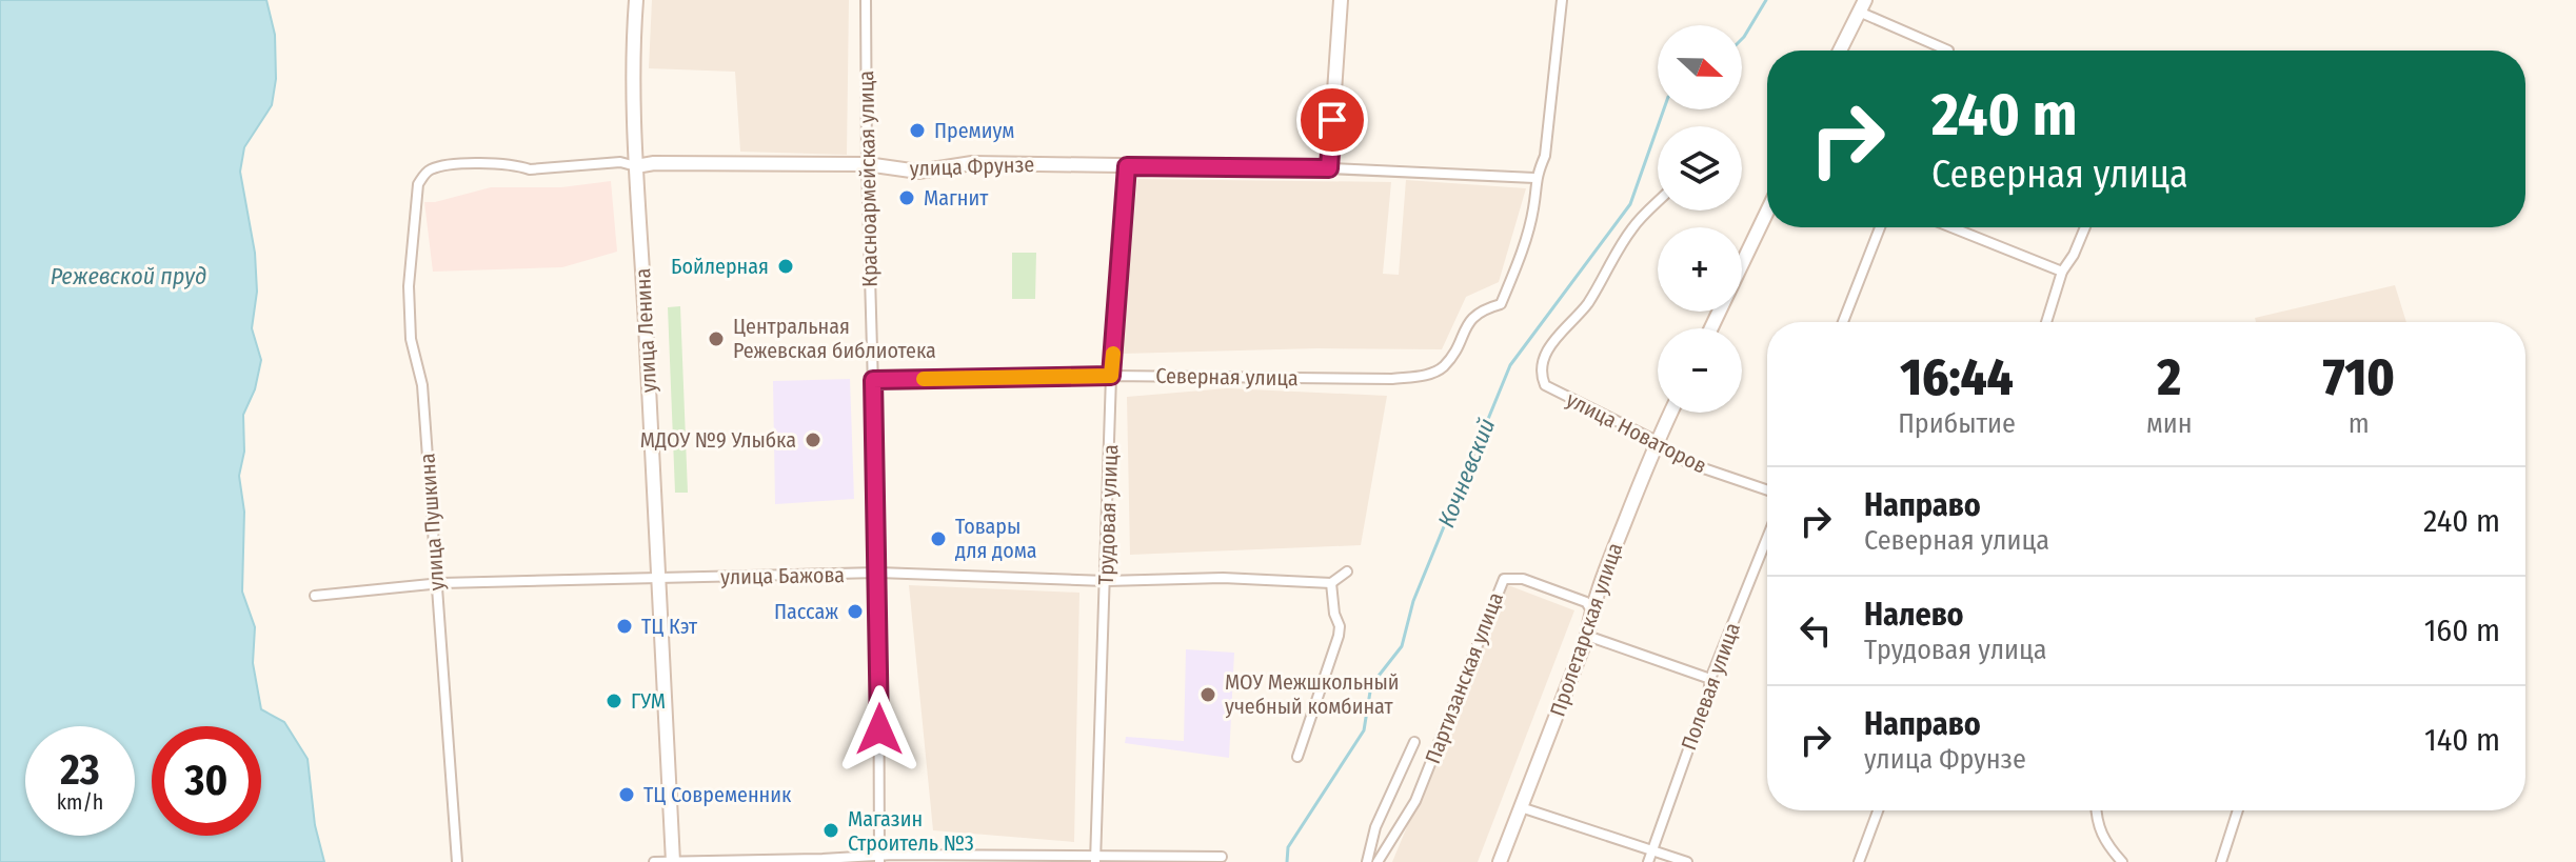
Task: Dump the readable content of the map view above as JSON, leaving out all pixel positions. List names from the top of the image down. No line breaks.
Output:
{"streets":{"street":["улица Фрунзе","Красноармейская улица","улица Ленина","Северная улица","улица Новаторов","Трудовая улица","улица Пушкина","улица Бажова","Пролетарская улица","Партизанская улица","Полевая улица"]},"crossings":[["улица Фрунзе","Красноармейская улица"],["улица Фрунзе","улица Ленина"],["улица Фрунзе","Северная улица"],["улица Фрунзе","Трудовая улица"],["улица Фрунзе","улица Пушкина"],["Красноармейская улица","Северная улица"],["Красноармейская улица","улица Бажова"],["улица Ленина","улица Бажова"],["Северная улица","Трудовая улица"],["улица Новаторов","Пролетарская улица"],["Трудовая улица","улица Бажова"],["улица Пушкина","улица Бажова"],["Пролетарская улица","Партизанская улица"]],"water":["Режевской пруд","Кочневский"],"places":["Премиум","Магнит","Бойлерная","Центральная Режевская библиотека","МДОУ №9 Улыбка","Товары для дома","Пассаж","ТЦ Кэт","МОУ Межшкольный учебный комбинат","ГУМ","ТЦ Современник","Магазин Строитель №3"],"north":"right","page":{"map_buttons":["+","−"],"turn":["240 m","Северная улица"],"eta":["16:44","Прибытие","2","мин","710","m"],"list":[{"name":"Направо","note":"Северная улица","value":"240 m"},{"name":"Налево","note":"Трудовая улица","value":"160 m"},{"name":"Направо","note":"улица Фрунзе","value":"140 m"}],"speed":"23 km/h","limit":"30"}}
